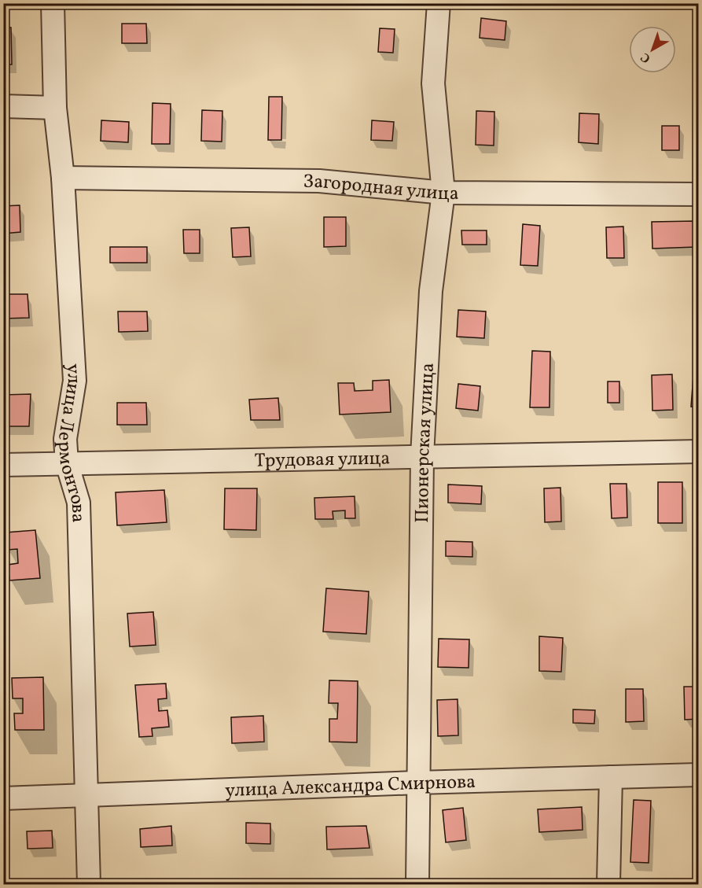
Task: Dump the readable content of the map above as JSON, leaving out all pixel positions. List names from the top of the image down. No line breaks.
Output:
{"streets":{"street":["Загородная улица","улица Лермонтова","Пионерская улица","Трудовая улица","улица Александра Смирнова"]},"crossings":[["Загородная улица","улица Лермонтова"],["Загородная улица","Пионерская улица"],["улица Лермонтова","Трудовая улица"],["улица Лермонтова","улица Александра Смирнова"],["Пионерская улица","Трудовая улица"],["Пионерская улица","улица Александра Смирнова"]],"north":"bottom left"}
